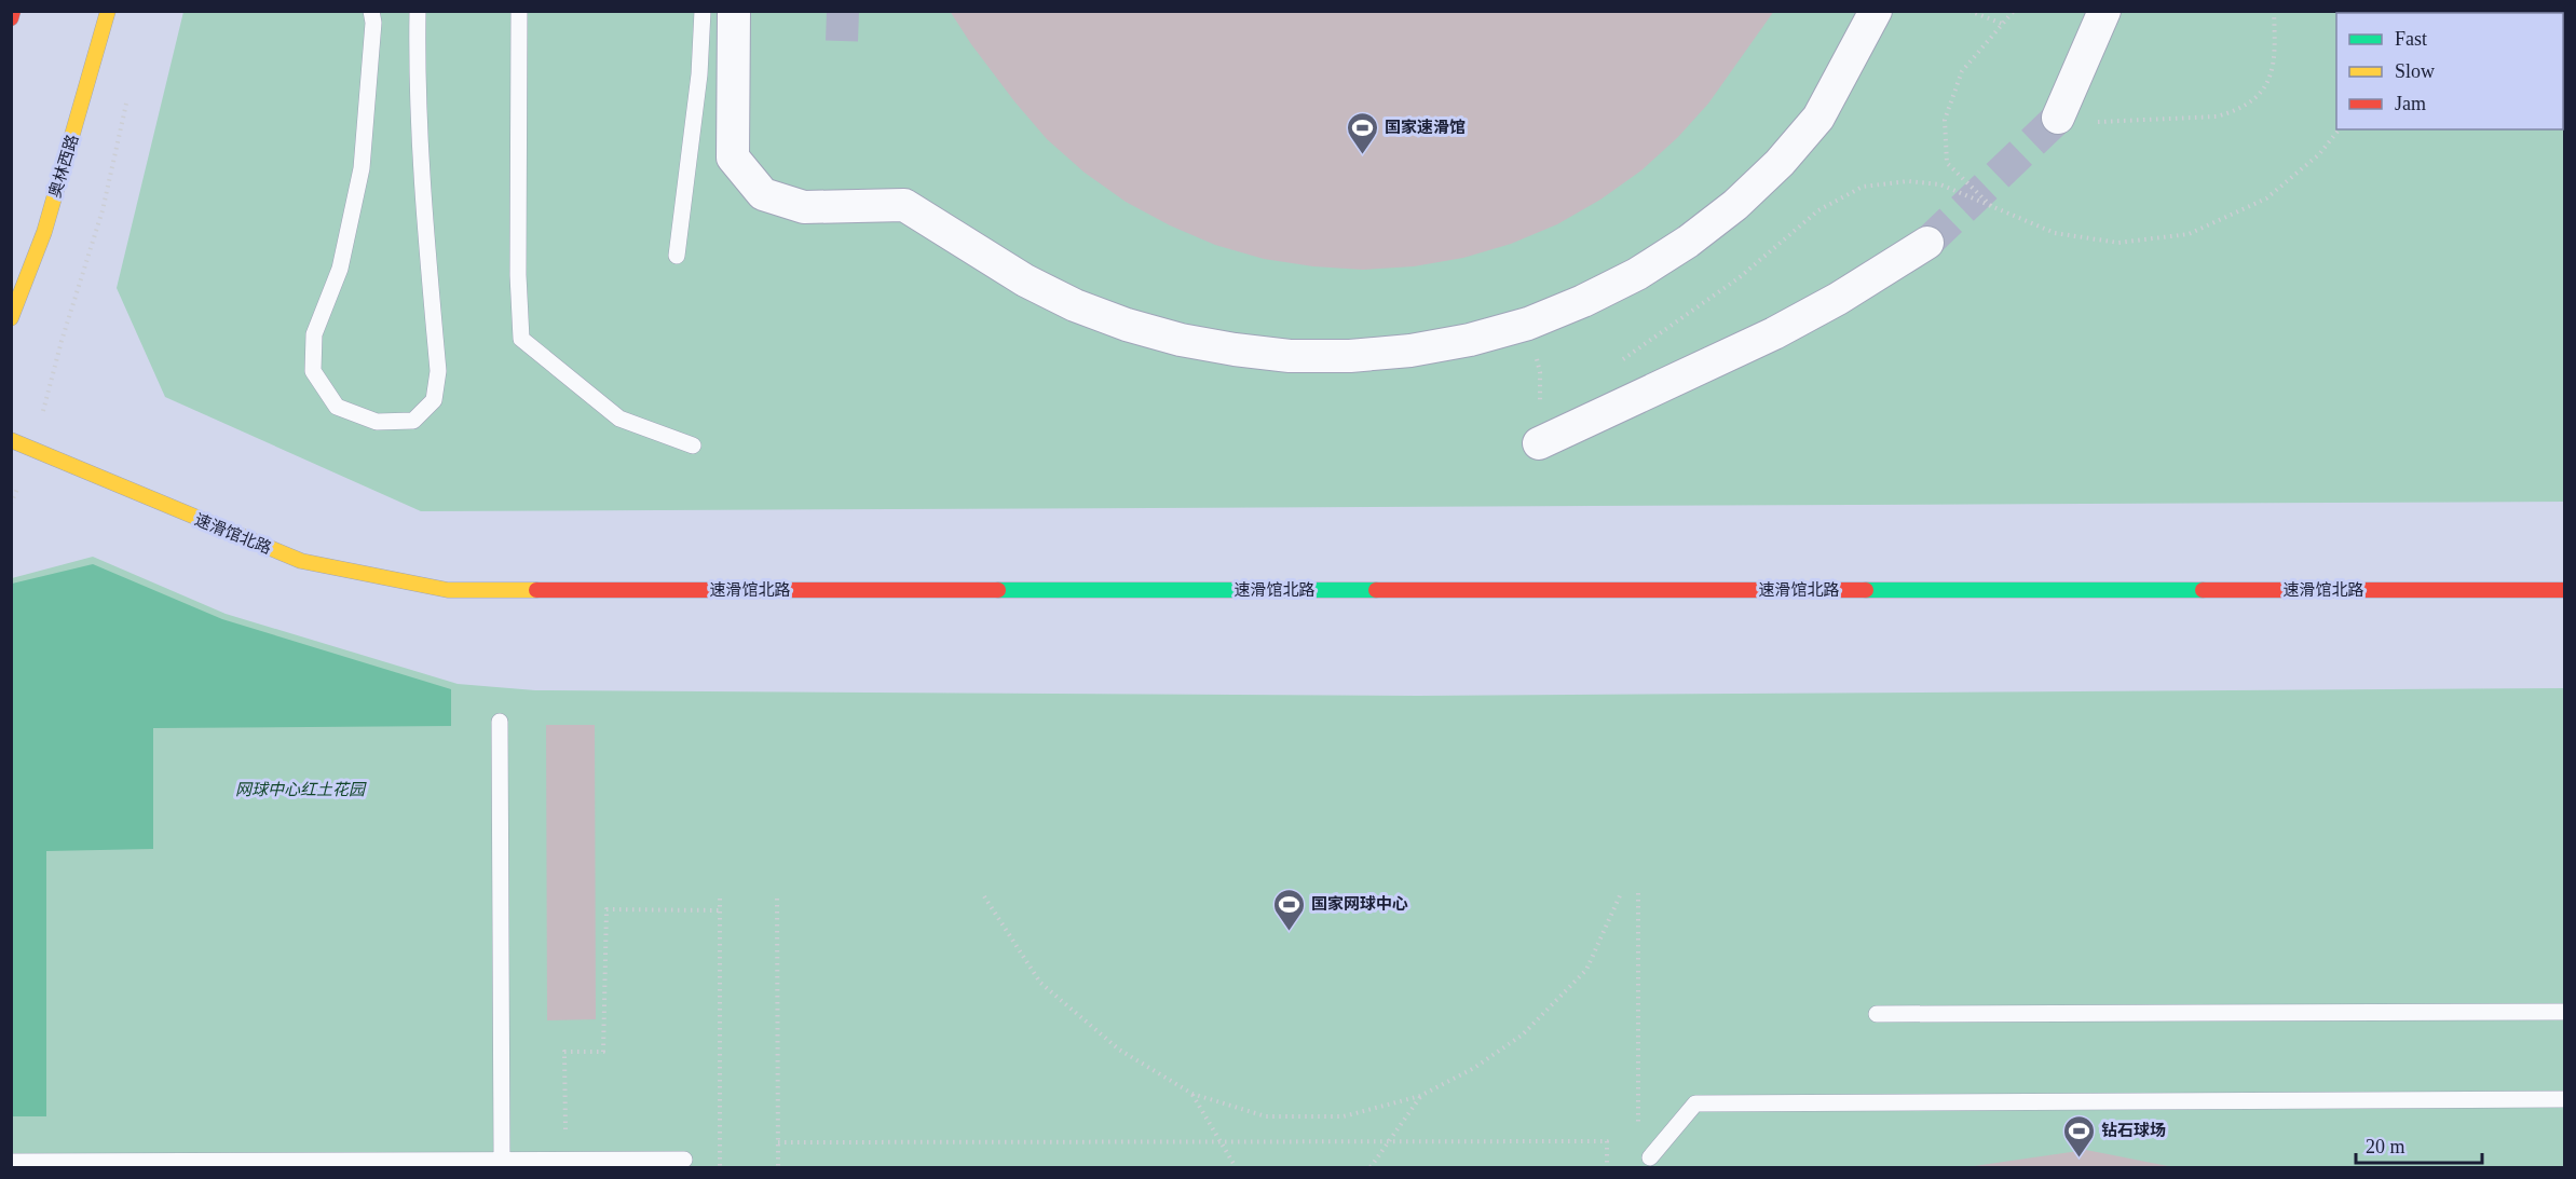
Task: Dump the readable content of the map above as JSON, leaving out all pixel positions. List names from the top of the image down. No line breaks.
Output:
{"streets":{"street":["奥林西路","速滑馆北路"]},"parks":["网球中心红土花园"],"places":{"sports":["国家速滑馆","国家网球中心","钻石球场"]},"legend":["Fast","Slow","Jam"],"scale_bar":"20 m"}
